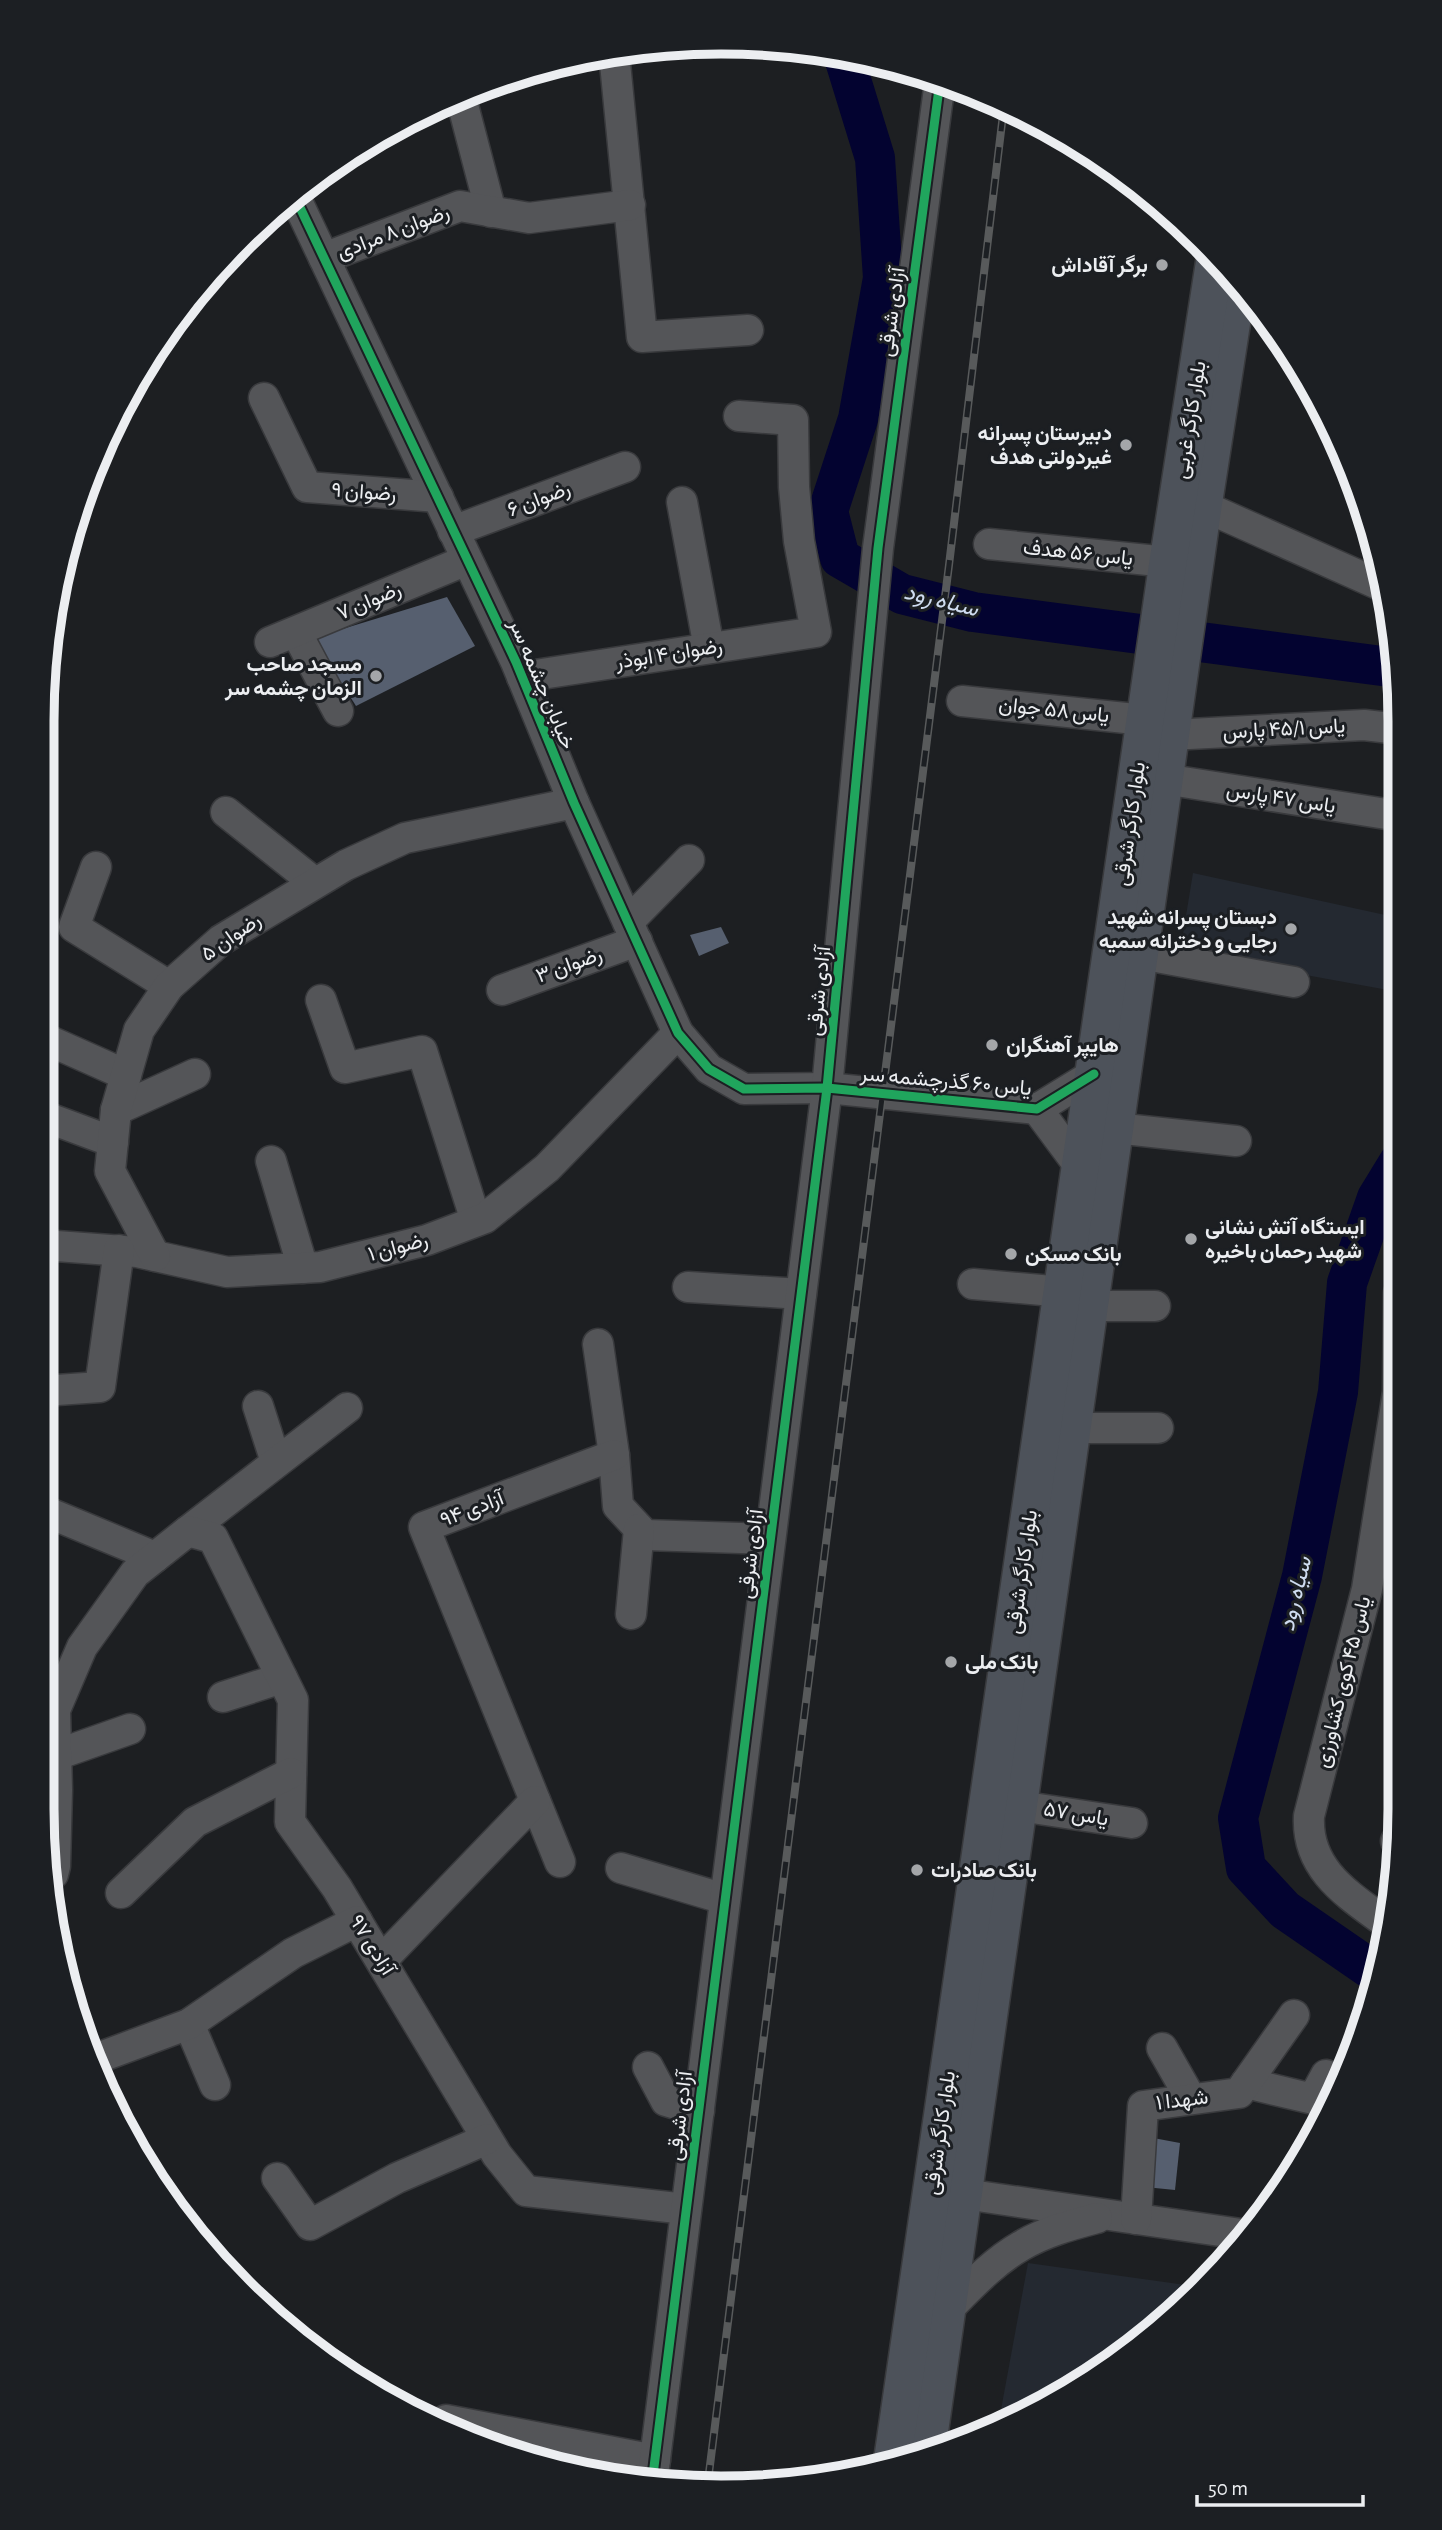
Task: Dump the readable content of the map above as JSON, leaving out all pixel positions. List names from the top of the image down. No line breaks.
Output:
{"streets":{"main road":["بلوار کارگر غربی","بلوار کارگر شرقی"],"street":["رضوان ۸ مرادی","آزادی شرقی","رضوان ۹","رضوان ۶","یاس ۵۶ هدف","رضوان ۷","رضوان ۴ ابوذر","خیابان چشمه سر","یاس ۵۸ جوان","یاس ۴۵/۱ پارس","یاس ۴۷ پارس","رضوان ۵","رضوان ۳","یاس ۶۰ گذرچشمه سر","رضوان ۱","آزادی ۹۴","یاس ۴۵ کوی کشاورزی","یاس ۵۷","آزادی ۹۷","شهدا ۱"]},"crossings":[["رضوان ۸ مرادی","خیابان چشمه سر"],["آزادی شرقی","خیابان چشمه سر"],["آزادی شرقی","یاس ۶۰ گذرچشمه سر"],["آزادی شرقی","آزادی ۹۷"],["بلوار کارگر غربی","یاس ۵۶ هدف"],["رضوان ۹","خیابان چشمه سر"],["رضوان ۶","خیابان چشمه سر"],["رضوان ۷","خیابان چشمه سر"],["رضوان ۴ ابوذر","خیابان چشمه سر"],["خیابان چشمه سر","رضوان ۵"],["خیابان چشمه سر","رضوان ۳"],["خیابان چشمه سر","یاس ۶۰ گذرچشمه سر"],["خیابان چشمه سر","رضوان ۱"],["یاس ۵۸ جوان","یاس ۴۵/۱ پارس"],["یاس ۵۸ جوان","بلوار کارگر شرقی"],["یاس ۴۵/۱ پارس","بلوار کارگر شرقی"],["یاس ۴۷ پارس","بلوار کارگر شرقی"],["بلوار کارگر شرقی","یاس ۶۰ گذرچشمه سر"],["بلوار کارگر شرقی","یاس ۵۷"],["رضوان ۵","رضوان ۱"]],"water":["سیاه رود"],"places":["برگر آقاداش","دبیرستان پسرانه غیردولتی هدف","مسجد صاحب الزمان چشمه سر","دبستان پسرانه شهید رجایی و دخترانه سمیه","هایپر آهنگران","ایستگاه آتش نشانی شهید رحمان باخیره","بانک مسکن","بانک ملی","بانک صادرات"],"scale_bar":"50 m"}
